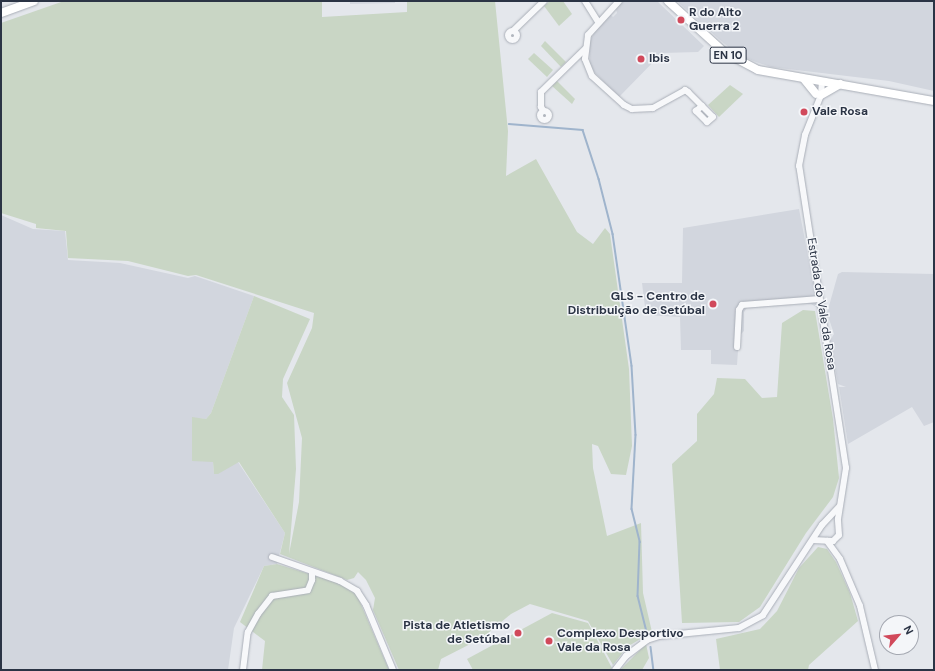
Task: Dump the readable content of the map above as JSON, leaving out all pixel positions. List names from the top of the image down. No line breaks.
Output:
{"streets":{"main road":["EN 10"],"street":["Estrada do Vale da Rosa"]},"crossings":[["EN 10","Estrada do Vale da Rosa"]],"places":["R do Alto Guerra 2","Ibis","Vale Rosa","GLS - Centro de Distribuição de Setúbal","Pista de Atletismo de Setúbal","Complexo Desportivo Vale da Rosa"],"north":"top right"}
